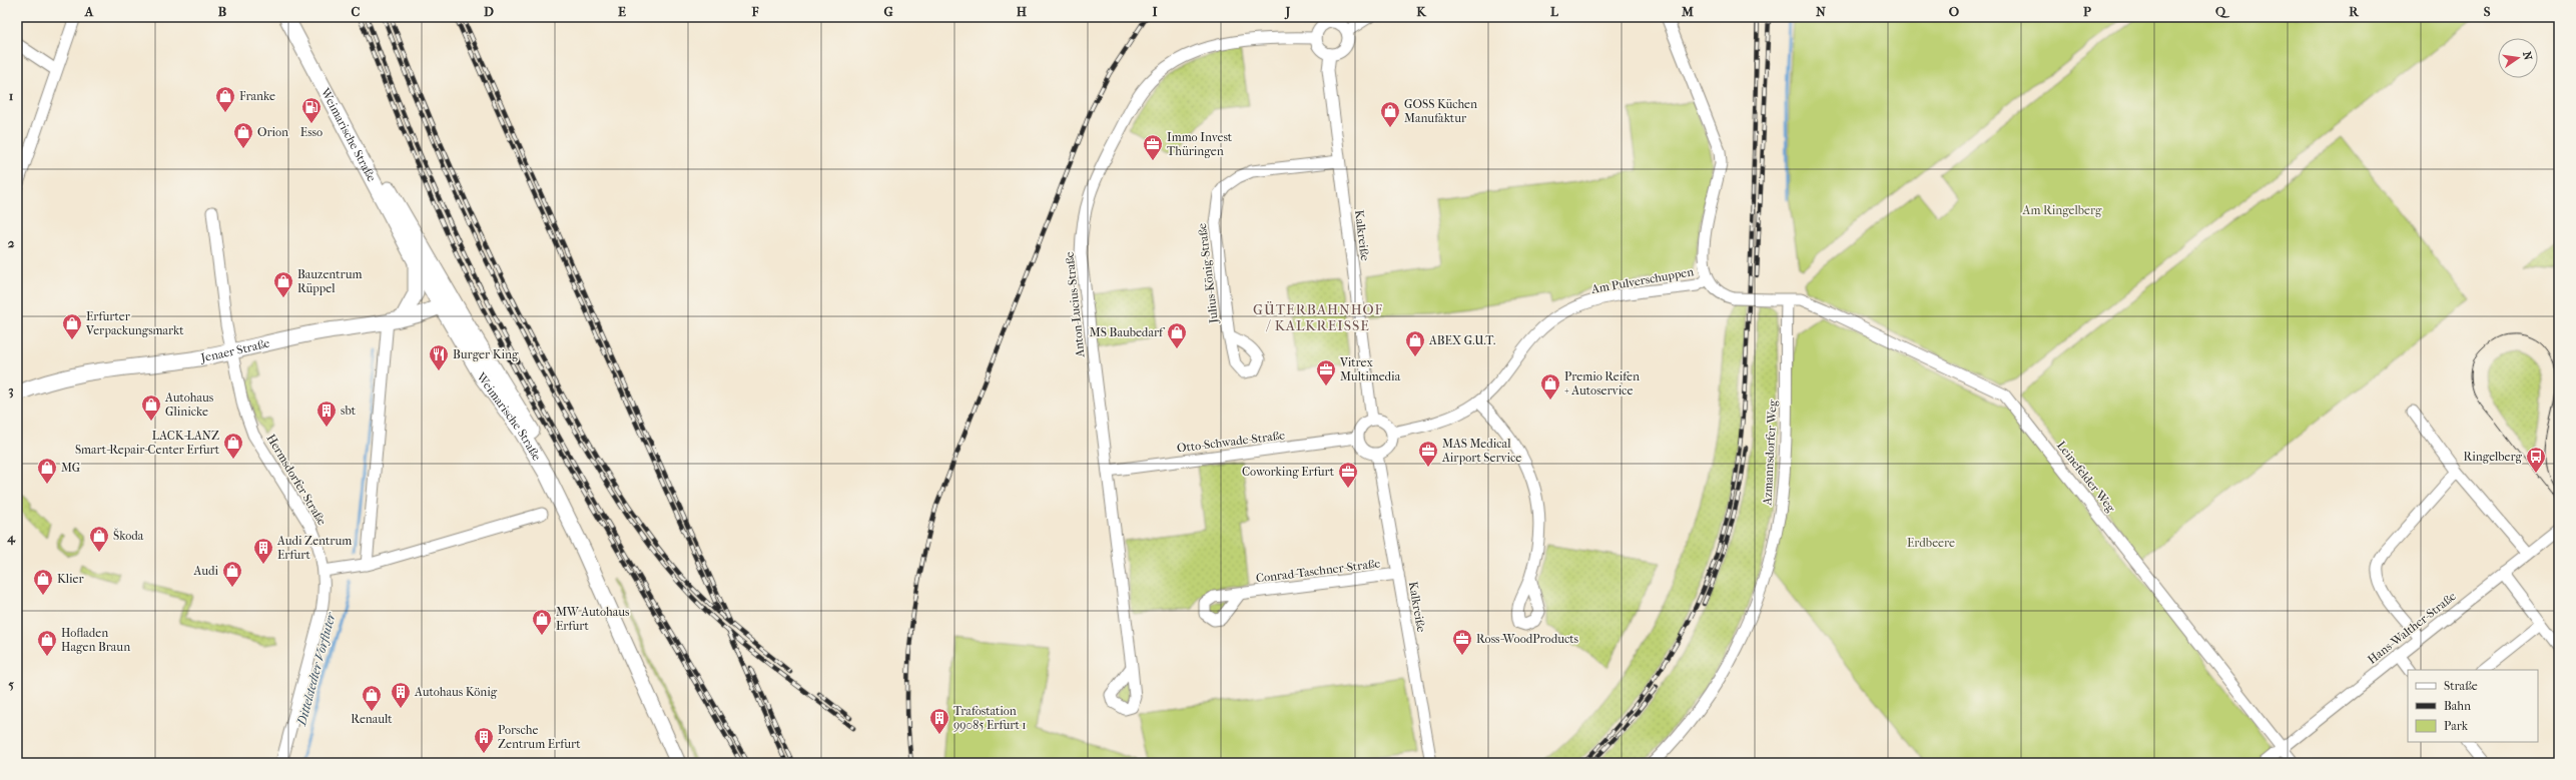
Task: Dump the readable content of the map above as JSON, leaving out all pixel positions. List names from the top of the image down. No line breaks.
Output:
{"streets":{"main road":["Weimarische Straße","Jenaer Straße"],"street":["Kalkreiße","Julius-König-Straße","Am Pulverschuppen","Anton-Lucius-Straße","Otto-Schwade-Straße","Azmannsdorfer Weg","Leinefelder Weg","Hermsdorfer Straße","Conrad-Taschner-Straße","Hans-Walther-Straße"]},"crossings":[["Weimarische Straße","Jenaer Straße"],["Kalkreiße","Julius-König-Straße"],["Kalkreiße","Am Pulverschuppen"],["Kalkreiße","Anton-Lucius-Straße"],["Kalkreiße","Otto-Schwade-Straße"],["Kalkreiße","Conrad-Taschner-Straße"],["Am Pulverschuppen","Otto-Schwade-Straße"],["Am Pulverschuppen","Leinefelder Weg"],["Anton-Lucius-Straße","Otto-Schwade-Straße"],["Jenaer Straße","Hermsdorfer Straße"],["Azmannsdorfer Weg","Leinefelder Weg"],["Leinefelder Weg","Hans-Walther-Straße"]],"districts":["GÜTERBAHNHOF / KALKREISSE"],"water":["Dittelstedter Vorfluter"],"parks":["Am Ringelberg","Erdbeere"],"places":{"shop":["Franke","GOSS Küchen Manufaktur","Orion","Bauzentrum Rüppel","Erfurter Verpackungsmarkt","MS Baubedarf","ABEX G.U.T.","Premio Reifen + Autoservice","Autohaus Glinicke","LACK-LANZ Smart-Repair-Center Erfurt","MG","Škoda","Audi","Klier","MW Autohaus Erfurt","Hofladen Hagen Braun","Renault"],"fuel station":["Esso"],"office":["Immo Invest Thüringen","Vitrex Multimedia","MAS Medical Airport Service","Coworking Erfurt","Ross-WoodProducts"],"restaurant":["Burger King"],"building":["sbt","Audi Zentrum Erfurt","Autohaus König","Trafostation 99085 Erfurt 1","Porsche Zentrum Erfurt"],"bus stop":["Ringelberg"]},"legend":["Straße","Bahn","Park"],"north":"right","grid":{"columns":["A","B","C","D","E","F","G","H","I","J","K","L","M","N","O","P","Q","R","S"],"rows":["1","2","3","4","5"]}}
